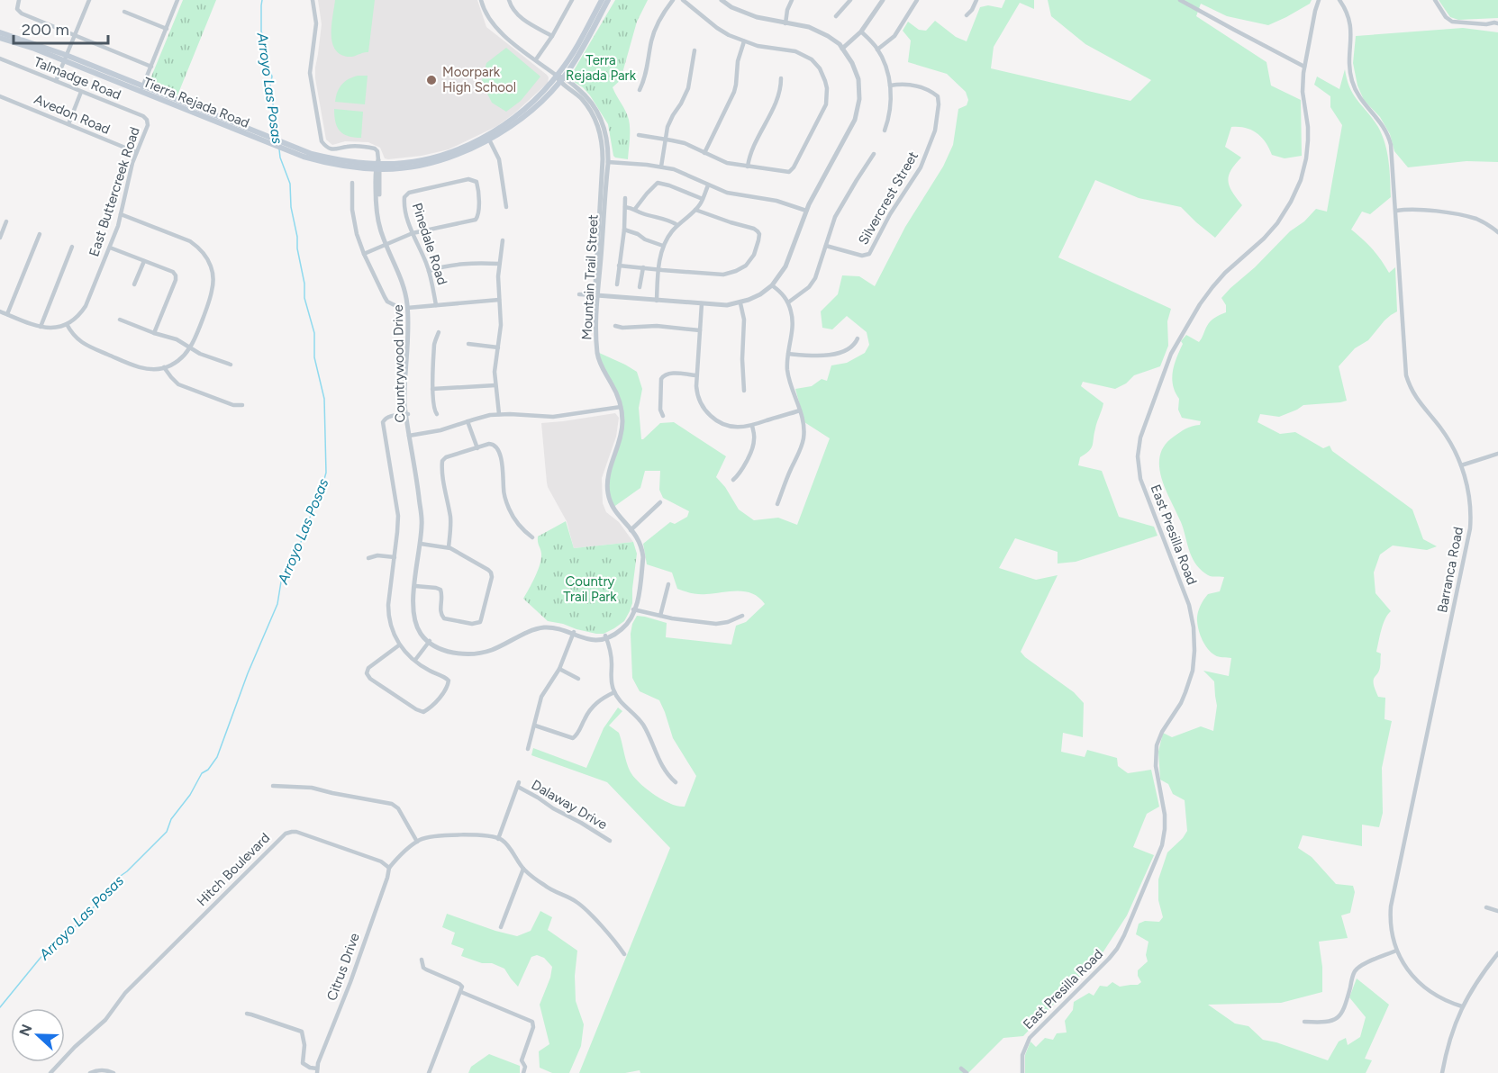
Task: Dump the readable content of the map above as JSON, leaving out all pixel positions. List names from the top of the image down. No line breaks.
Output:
{"streets":{"main road":["Tierra Rejada Road"],"street":["Talmadge Road","Avedon Road","East Buttercreek Road","Silvercrest Street","Pinedale Road","Mountain Trail Street","Countrywood Drive","East Presilla Road","Barranca Road","Dalaway Drive","Hitch Boulevard","Citrus Drive"]},"crossings":[["Talmadge Road","East Buttercreek Road"],["Tierra Rejada Road","Mountain Trail Street"],["Tierra Rejada Road","Countrywood Drive"],["Avedon Road","East Buttercreek Road"],["Hitch Boulevard","Citrus Drive"]],"water":["Arroyo Las Posas"],"parks":["Terra Rejada Park","Country Trail Park"],"places":["Moorpark High School"],"scale_bar":"200 m","north":"left"}
